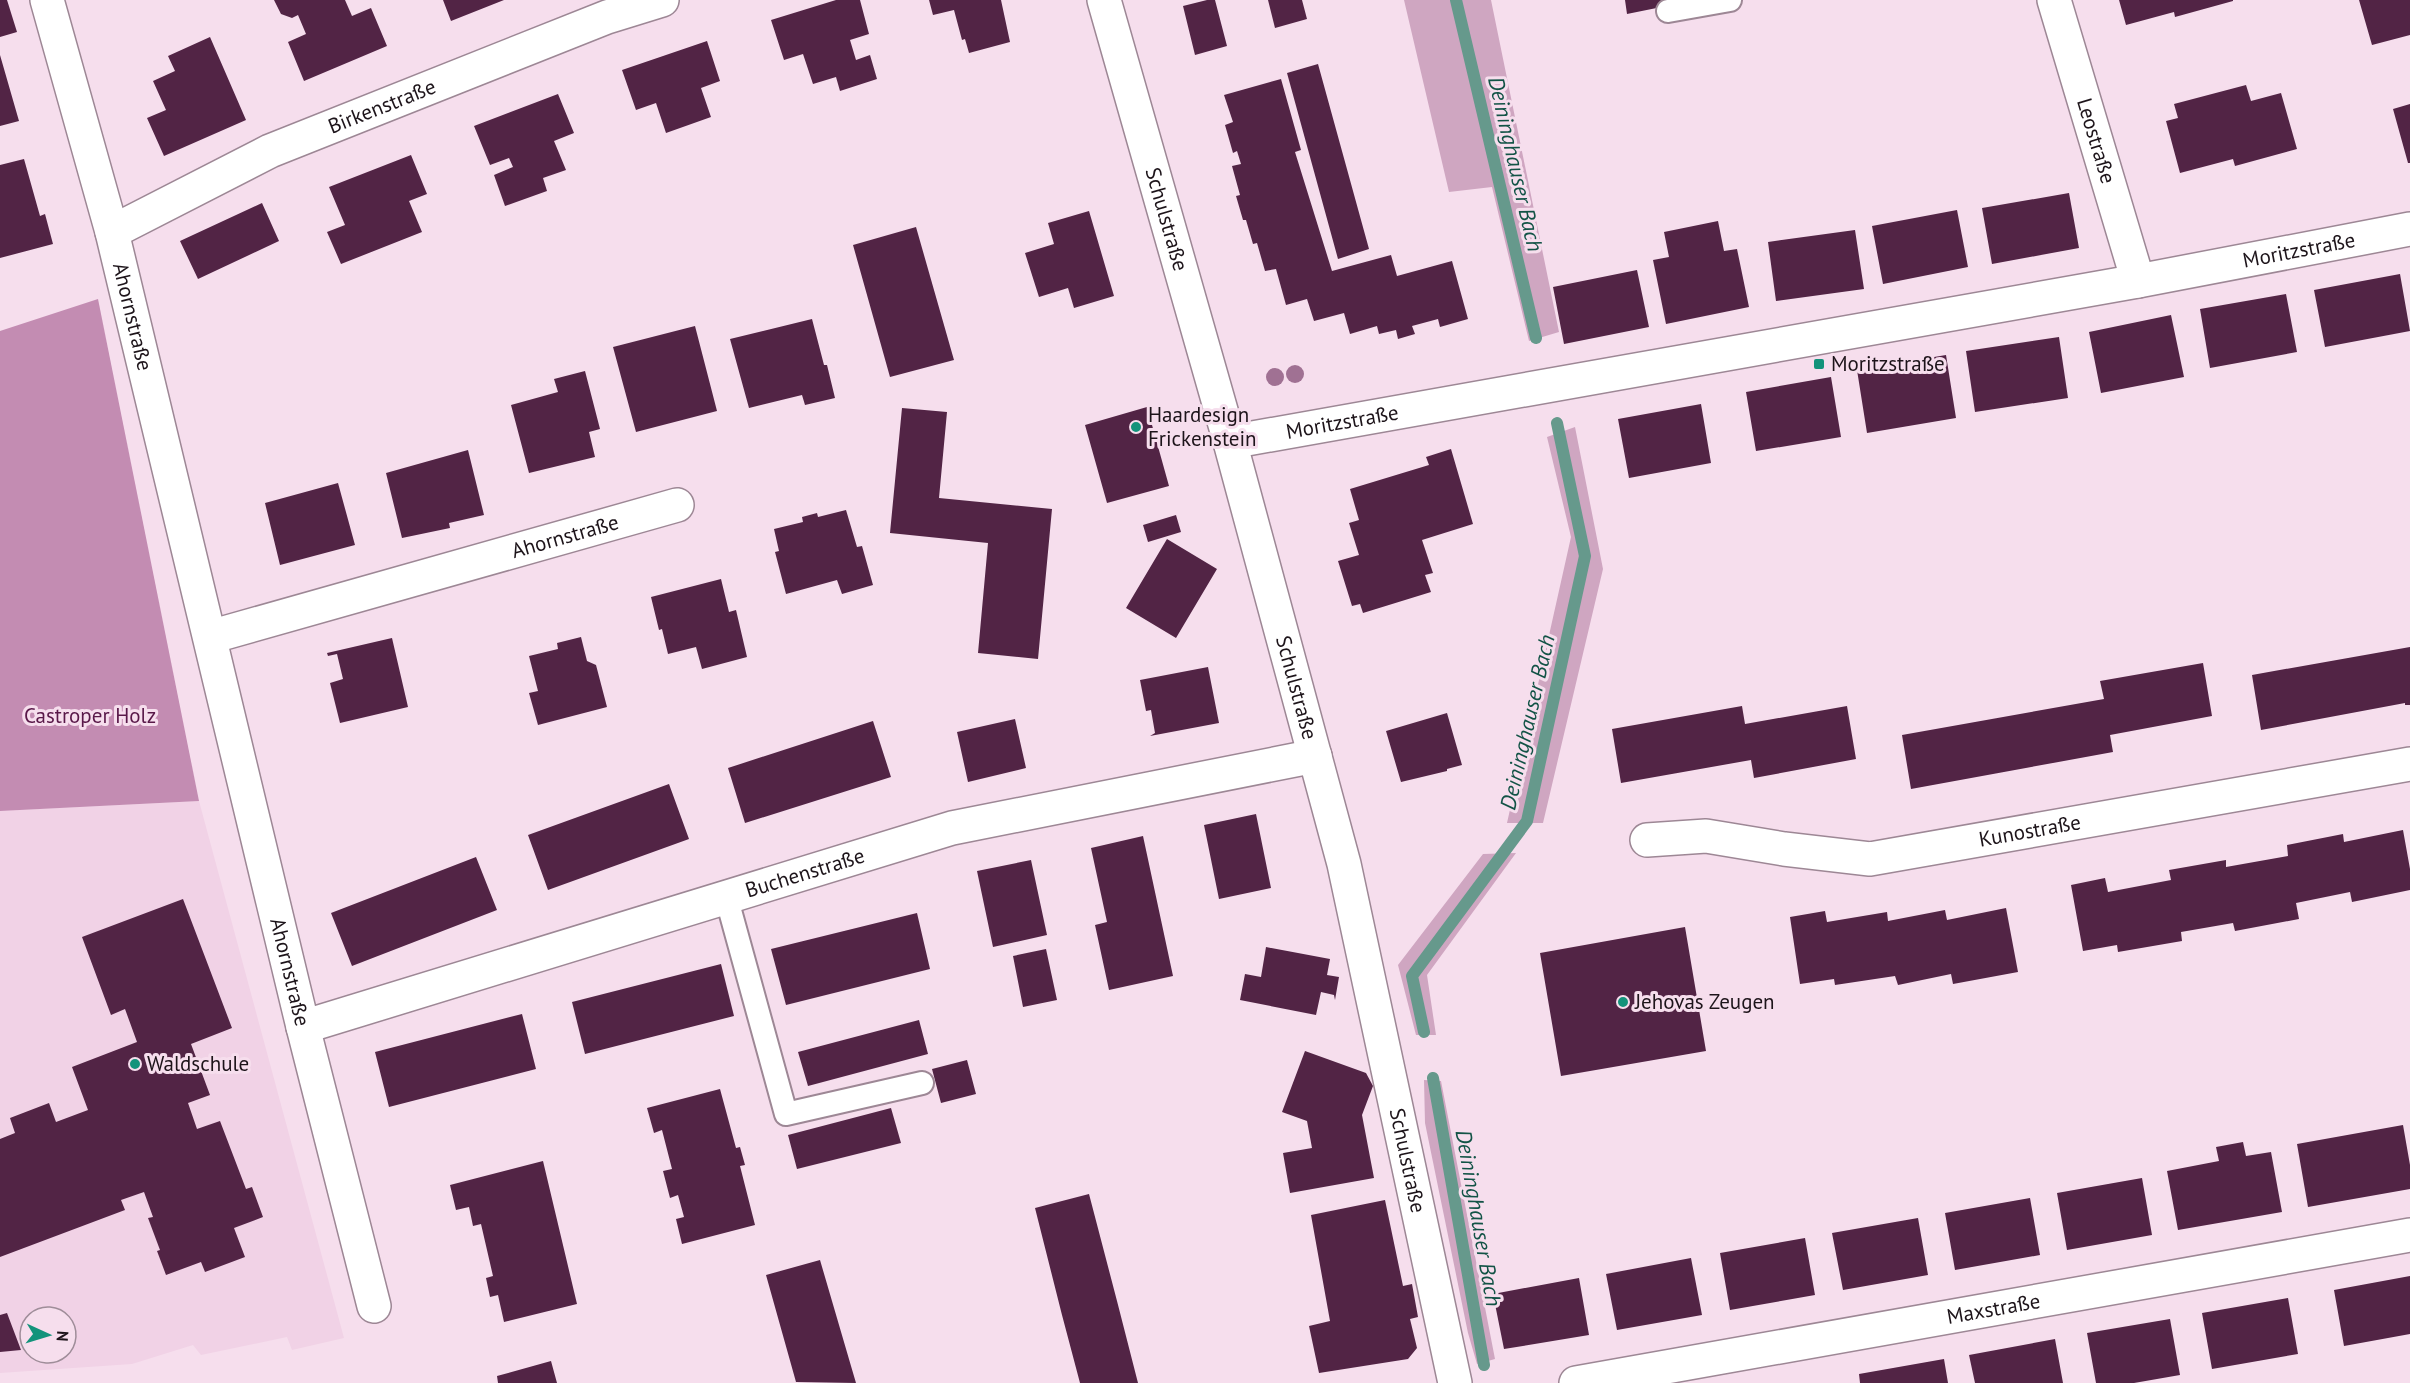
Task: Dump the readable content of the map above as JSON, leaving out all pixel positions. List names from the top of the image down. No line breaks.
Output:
{"streets":{"street":["Birkenstraße","Leostraße","Schulstraße","Moritzstraße","Ahornstraße","Kunostraße","Buchenstraße","Maxstraße"]},"crossings":[["Birkenstraße","Ahornstraße"],["Leostraße","Moritzstraße"],["Schulstraße","Moritzstraße"],["Schulstraße","Buchenstraße"],["Ahornstraße","Buchenstraße"]],"water":["Deininghauser Bach"],"parks":["Castroper Holz"],"places":{"transit":["Moritzstraße"],"other":["Haardesign Frickenstein","Jehovas Zeugen","Waldschule"]},"north":"right"}
